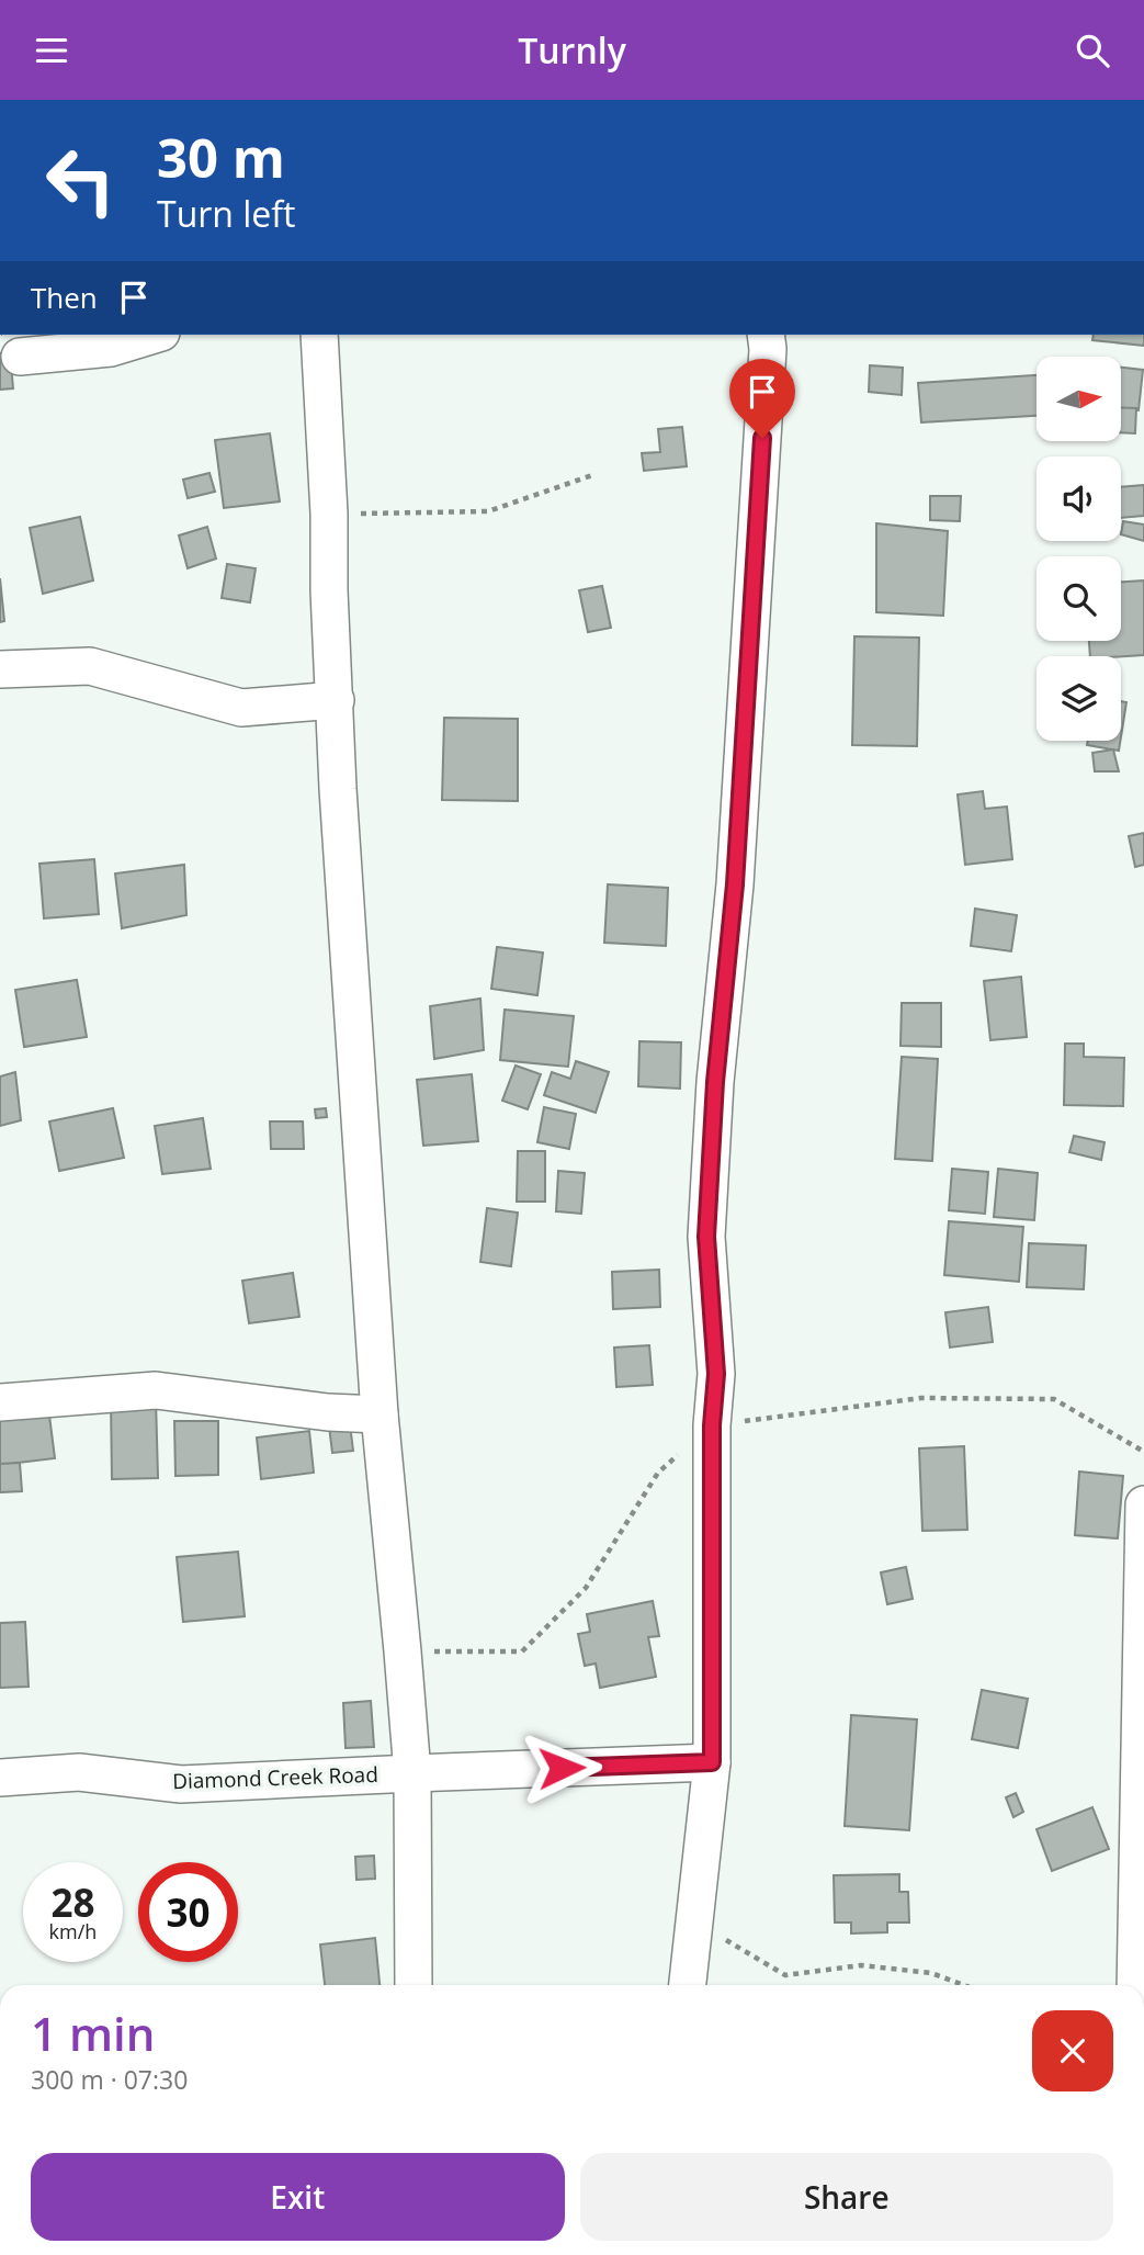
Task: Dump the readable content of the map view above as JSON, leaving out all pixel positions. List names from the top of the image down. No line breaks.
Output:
{"streets":{"street":["Diamond Creek Road"]},"north":"right","page":{"header":"Turnly","turn":["30 m","Turn left"],"then":"Then","speed":"28 km/h","limit":"30","heading":["1 min","300 m · 07:30"],"buttons":["Exit","Share"]}}
